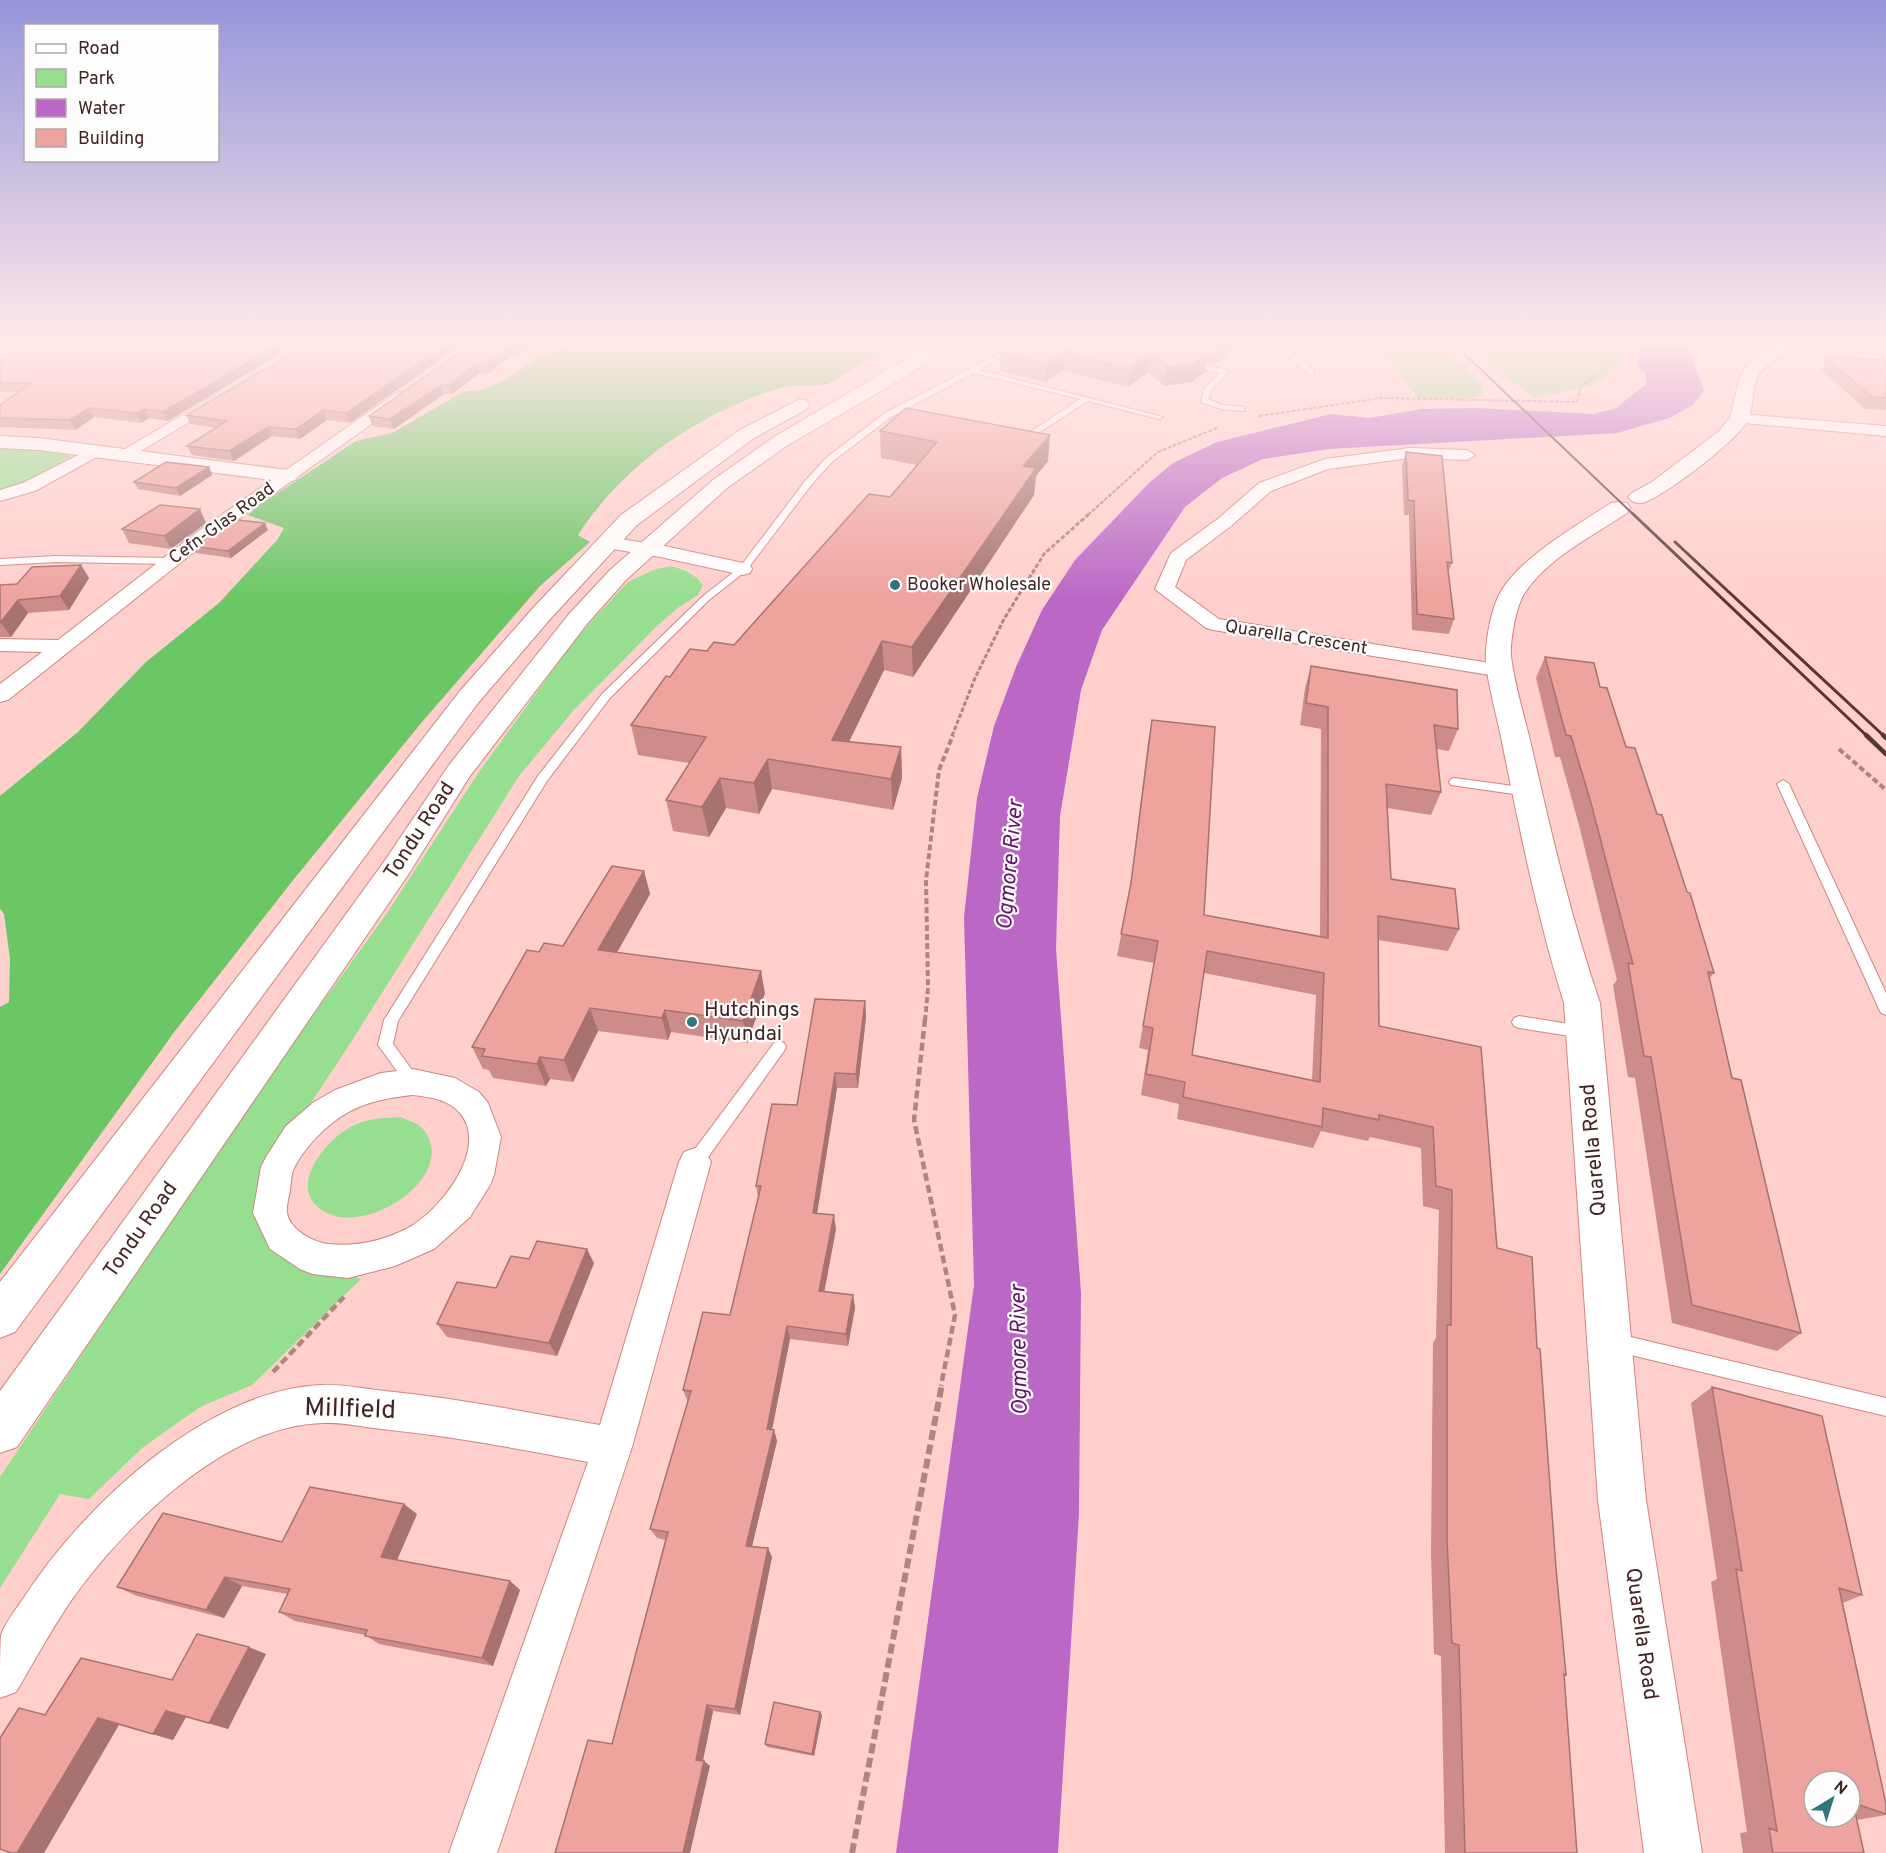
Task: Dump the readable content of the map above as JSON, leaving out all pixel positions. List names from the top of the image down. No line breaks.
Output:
{"streets":{"main road":["Tondu Road","Quarella Road"],"street":["Cefn-Glas Road","Quarella Crescent","Millfield"]},"crossings":[["Quarella Crescent","Quarella Road"]],"water":["Ogmore River"],"places":["Booker Wholesale","Hutchings Hyundai"],"legend":["Road","Park","Water","Building"],"north":"top right"}
